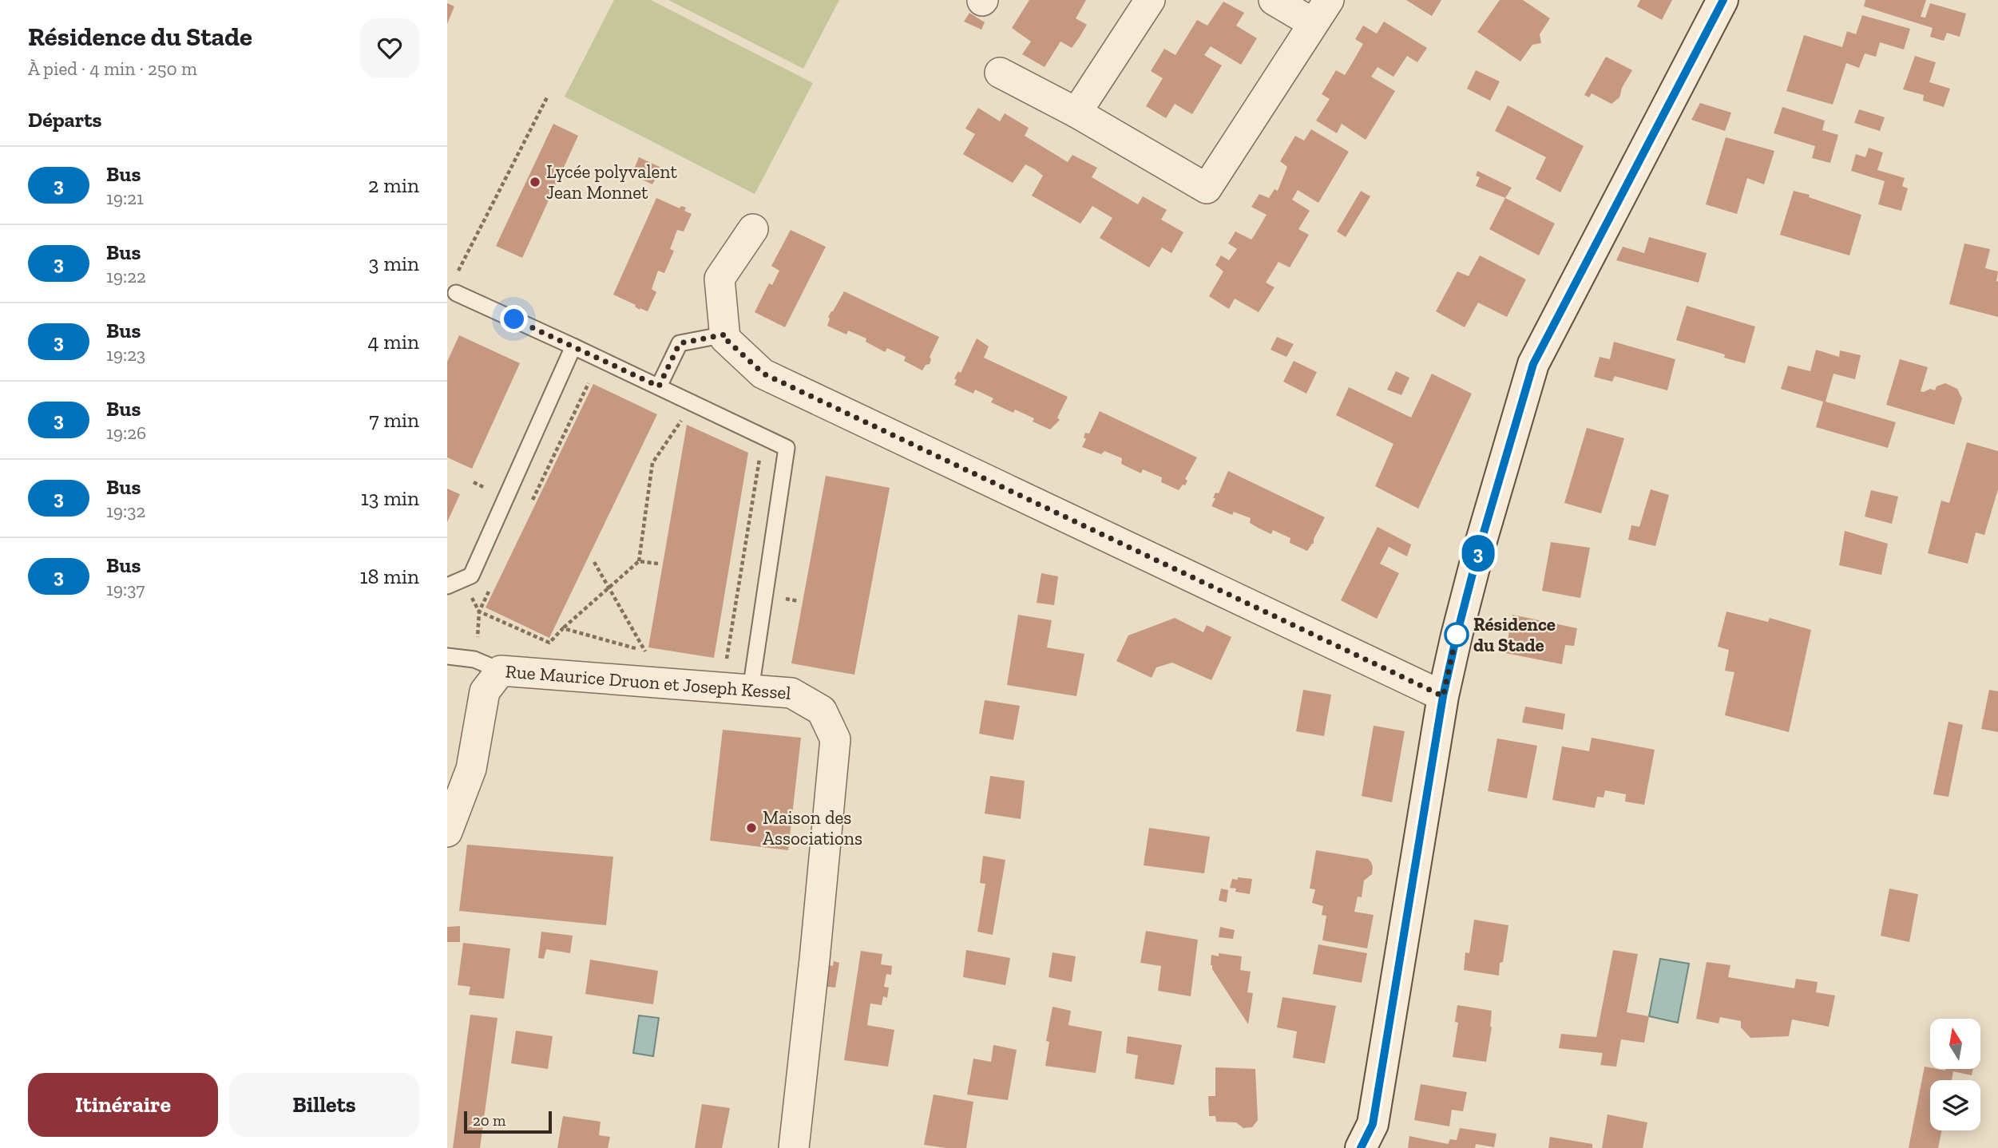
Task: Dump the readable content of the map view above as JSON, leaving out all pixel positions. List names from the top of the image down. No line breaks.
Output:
{"streets":{"street":["Rue Maurice Druon et Joseph Kessel"]},"places":["Lycée polyvalent Jean Monnet","Résidence du Stade","Maison des Associations"],"lines":["bus line 3"],"scale_bar":"20 m","north":"top","page":{"heading":[["Résidence du Stade","À pied · 4 min · 250 m"],"Départs"],"on_map":"3","list":[{"mark":"3","name":"Bus","note":"19:21","value":"2 min"},{"mark":"3","name":"Bus","note":"19:22","value":"3 min"},{"mark":"3","name":"Bus","note":"19:23","value":"4 min"},{"mark":"3","name":"Bus","note":"19:26","value":"7 min"},{"mark":"3","name":"Bus","note":"19:32","value":"13 min"},{"mark":"3","name":"Bus","note":"19:37","value":"18 min"}],"buttons":["Itinéraire","Billets"],"scale":"20 m"}}
